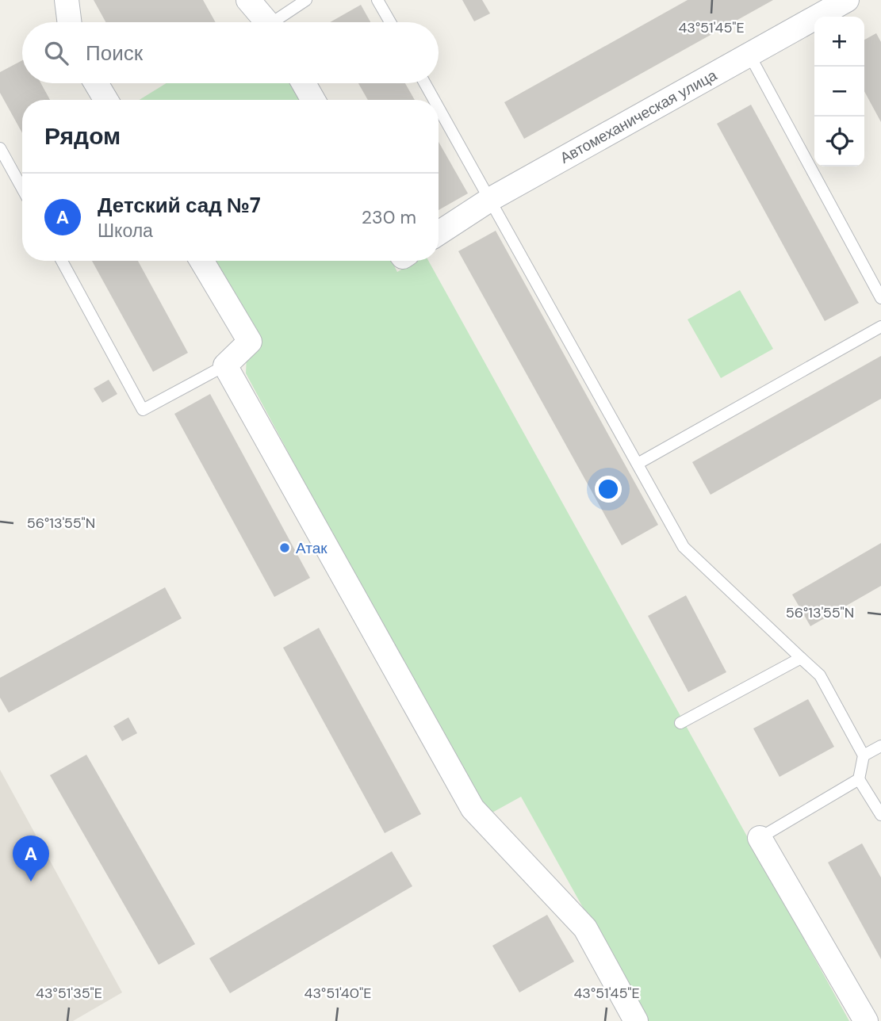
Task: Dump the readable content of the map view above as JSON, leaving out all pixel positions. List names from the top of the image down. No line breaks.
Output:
{"streets":{"street":["Автомеханическая улица"]},"places":["Атак"],"page":{"map_buttons":["+","−"],"search":"Поиск","heading":"Рядом","list":[{"mark":"A","name":"Детский сад №7","note":"Школа","value":"230 m"}],"pins":"A"},"coordinates":["43°51'45\"E","56°13'55\"N","43°51'35\"E","43°51'40\"E"]}
